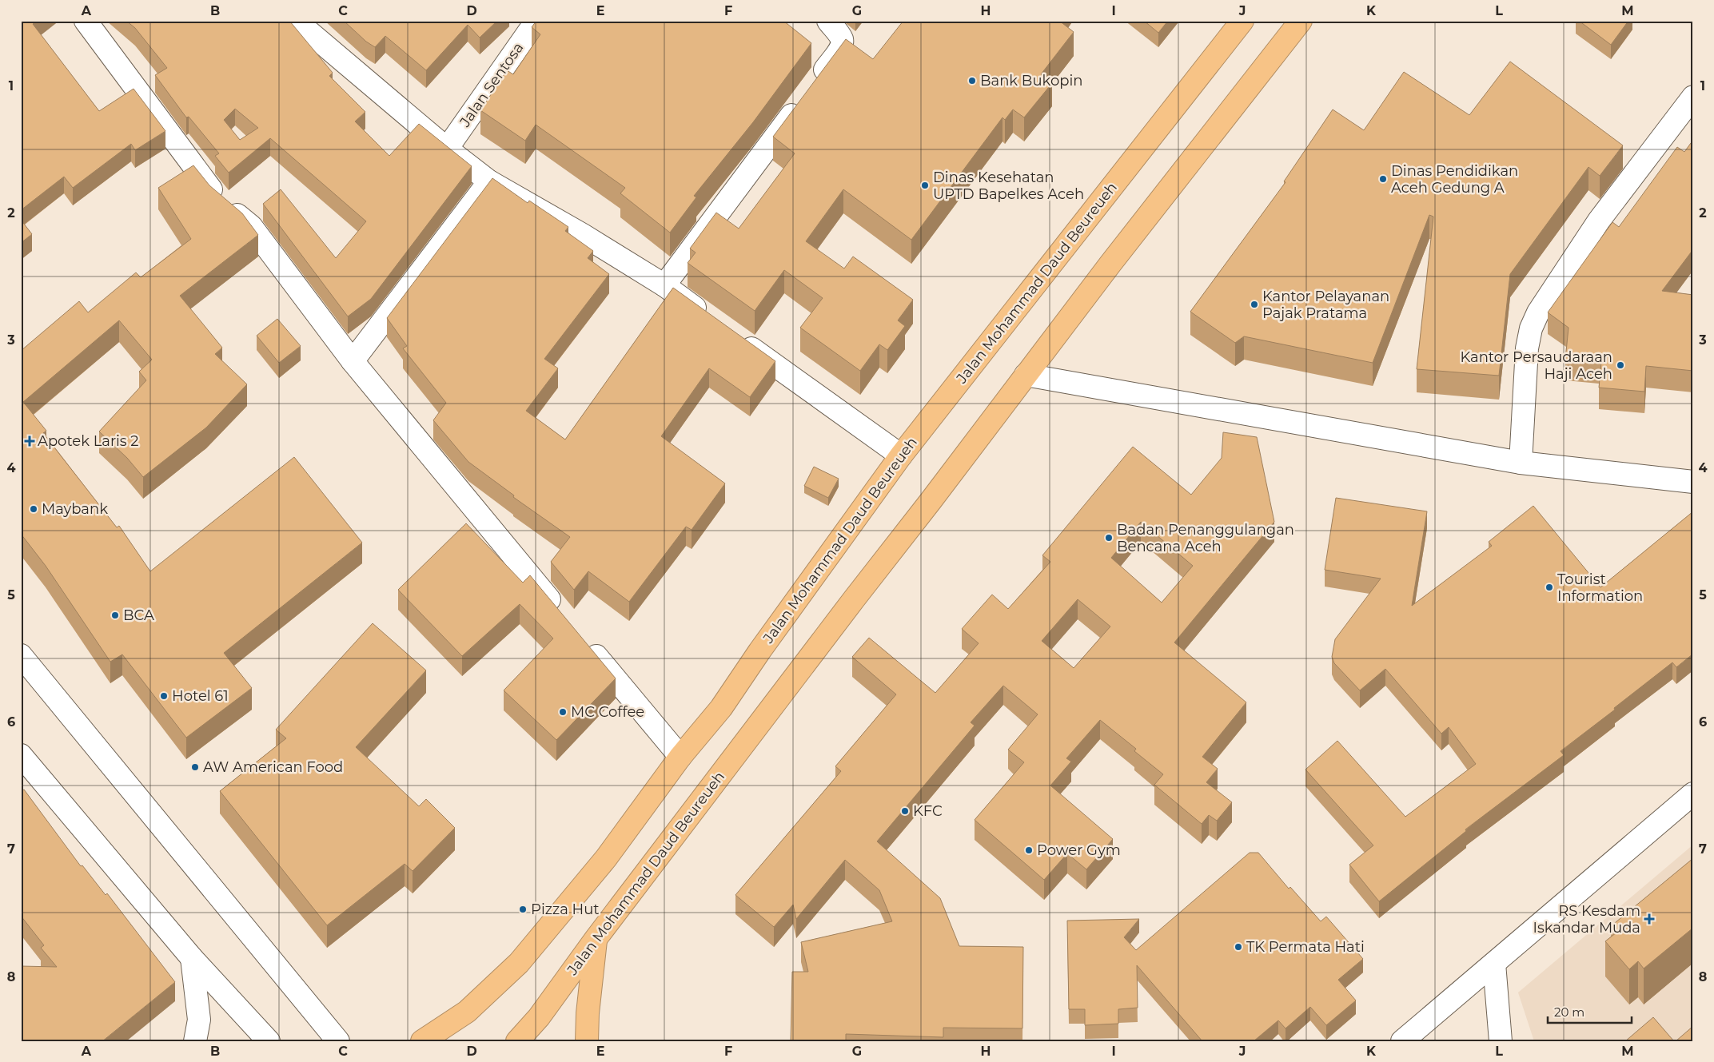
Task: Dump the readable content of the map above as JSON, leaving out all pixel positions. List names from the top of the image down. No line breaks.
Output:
{"streets":{"highway":["Jalan Mohammad Daud Beureueh"],"street":["Jalan Sentosa"]},"places":{"other":["Bank Bukopin","Dinas Pendidikan Aceh Gedung A","Dinas Kesehatan UPTD Bapelkes Aceh","Kantor Pelayanan Pajak Pratama","Kantor Persaudaraan Haji Aceh","Maybank","Badan Penanggulangan Bencana Aceh","Tourist Information","BCA","Hotel 61","MC Coffee","AW American Food","KFC","Power Gym","Pizza Hut","TK Permata Hati"],"health":["Apotek Laris 2","RS Kesdam Iskandar Muda"]},"scale_bar":"20 m","grid":{"columns":["A","B","C","D","E","F","G","H","I","J","K","L","M"],"rows":["1","2","3","4","5","6","7","8"]}}
